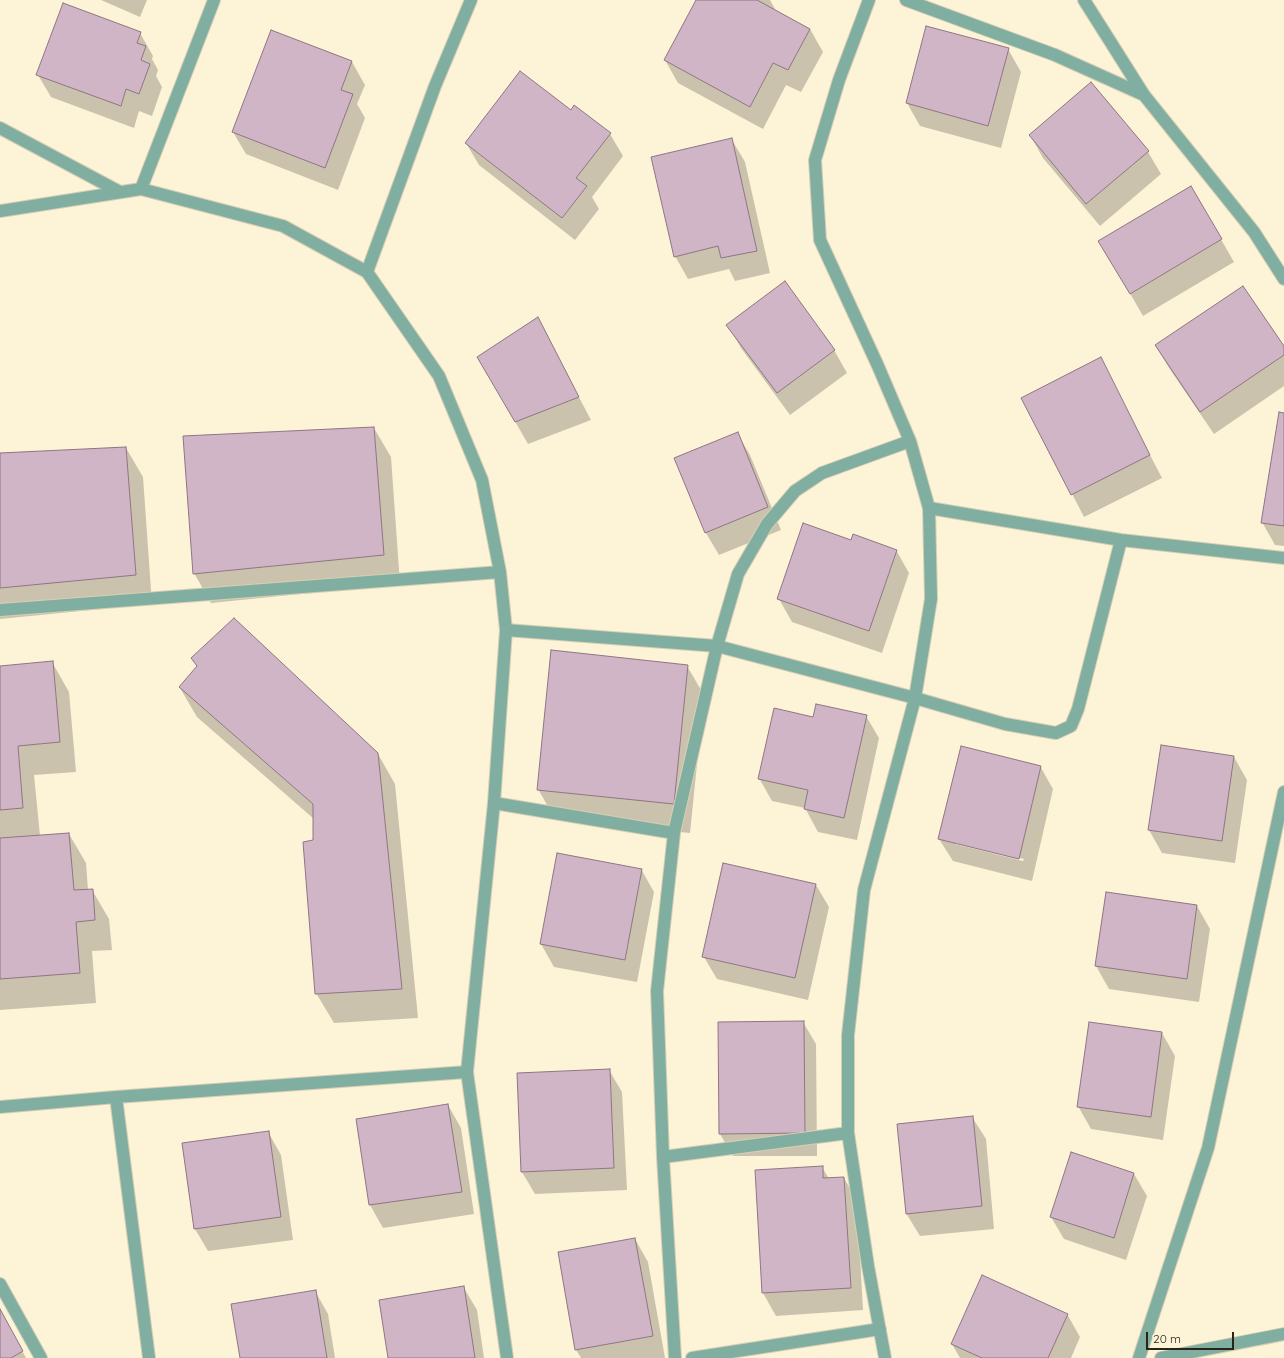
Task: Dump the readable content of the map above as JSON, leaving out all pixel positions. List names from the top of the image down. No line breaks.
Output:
{"scale_bar":"20 m"}
